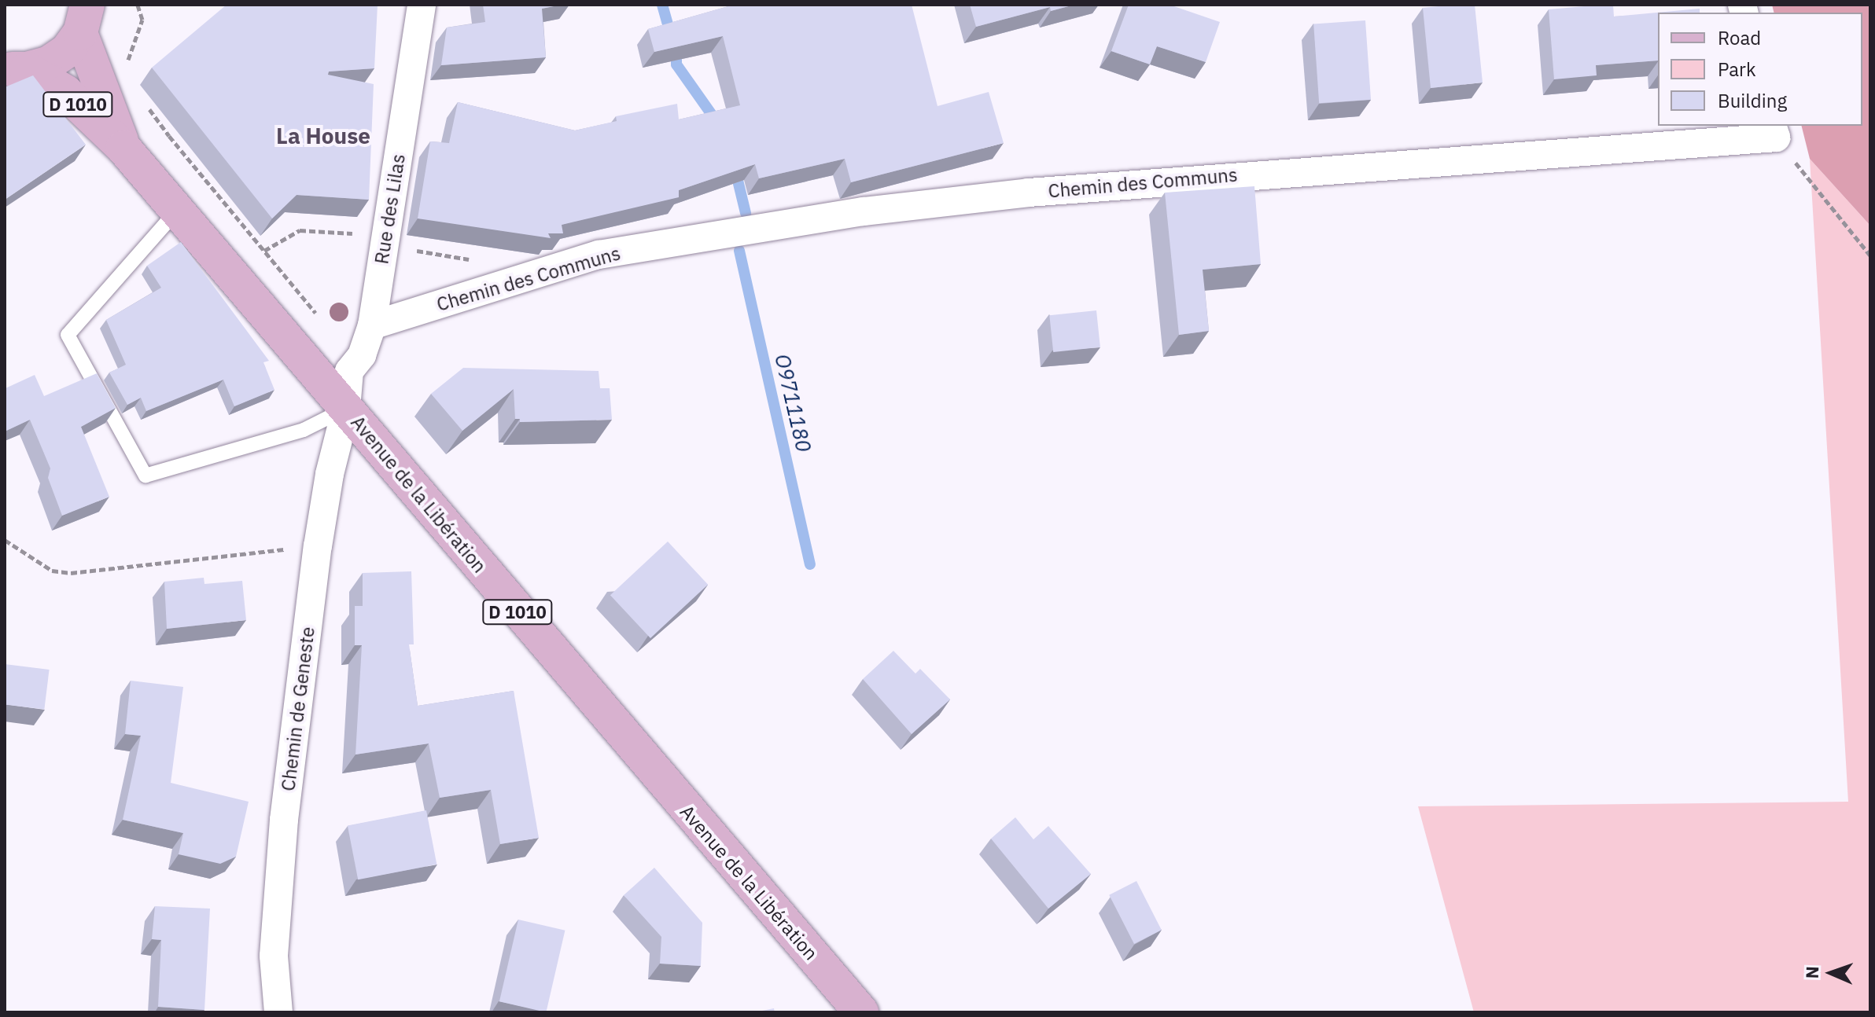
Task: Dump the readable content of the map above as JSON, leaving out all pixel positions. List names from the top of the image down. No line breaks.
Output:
{"streets":{"main road":["D 1010","Avenue de la Libération"],"street":["Chemin des Communs","Rue des Lilas","Chemin de Geneste"]},"crossings":[["Chemin des Communs","Rue des Lilas"],["Rue des Lilas","Avenue de la Libération"],["Rue des Lilas","Chemin de Geneste"],["Avenue de la Libération","Chemin de Geneste"]],"districts":["La House"],"water":["O9711180"],"legend":["Road","Park","Building"],"north":"left"}
